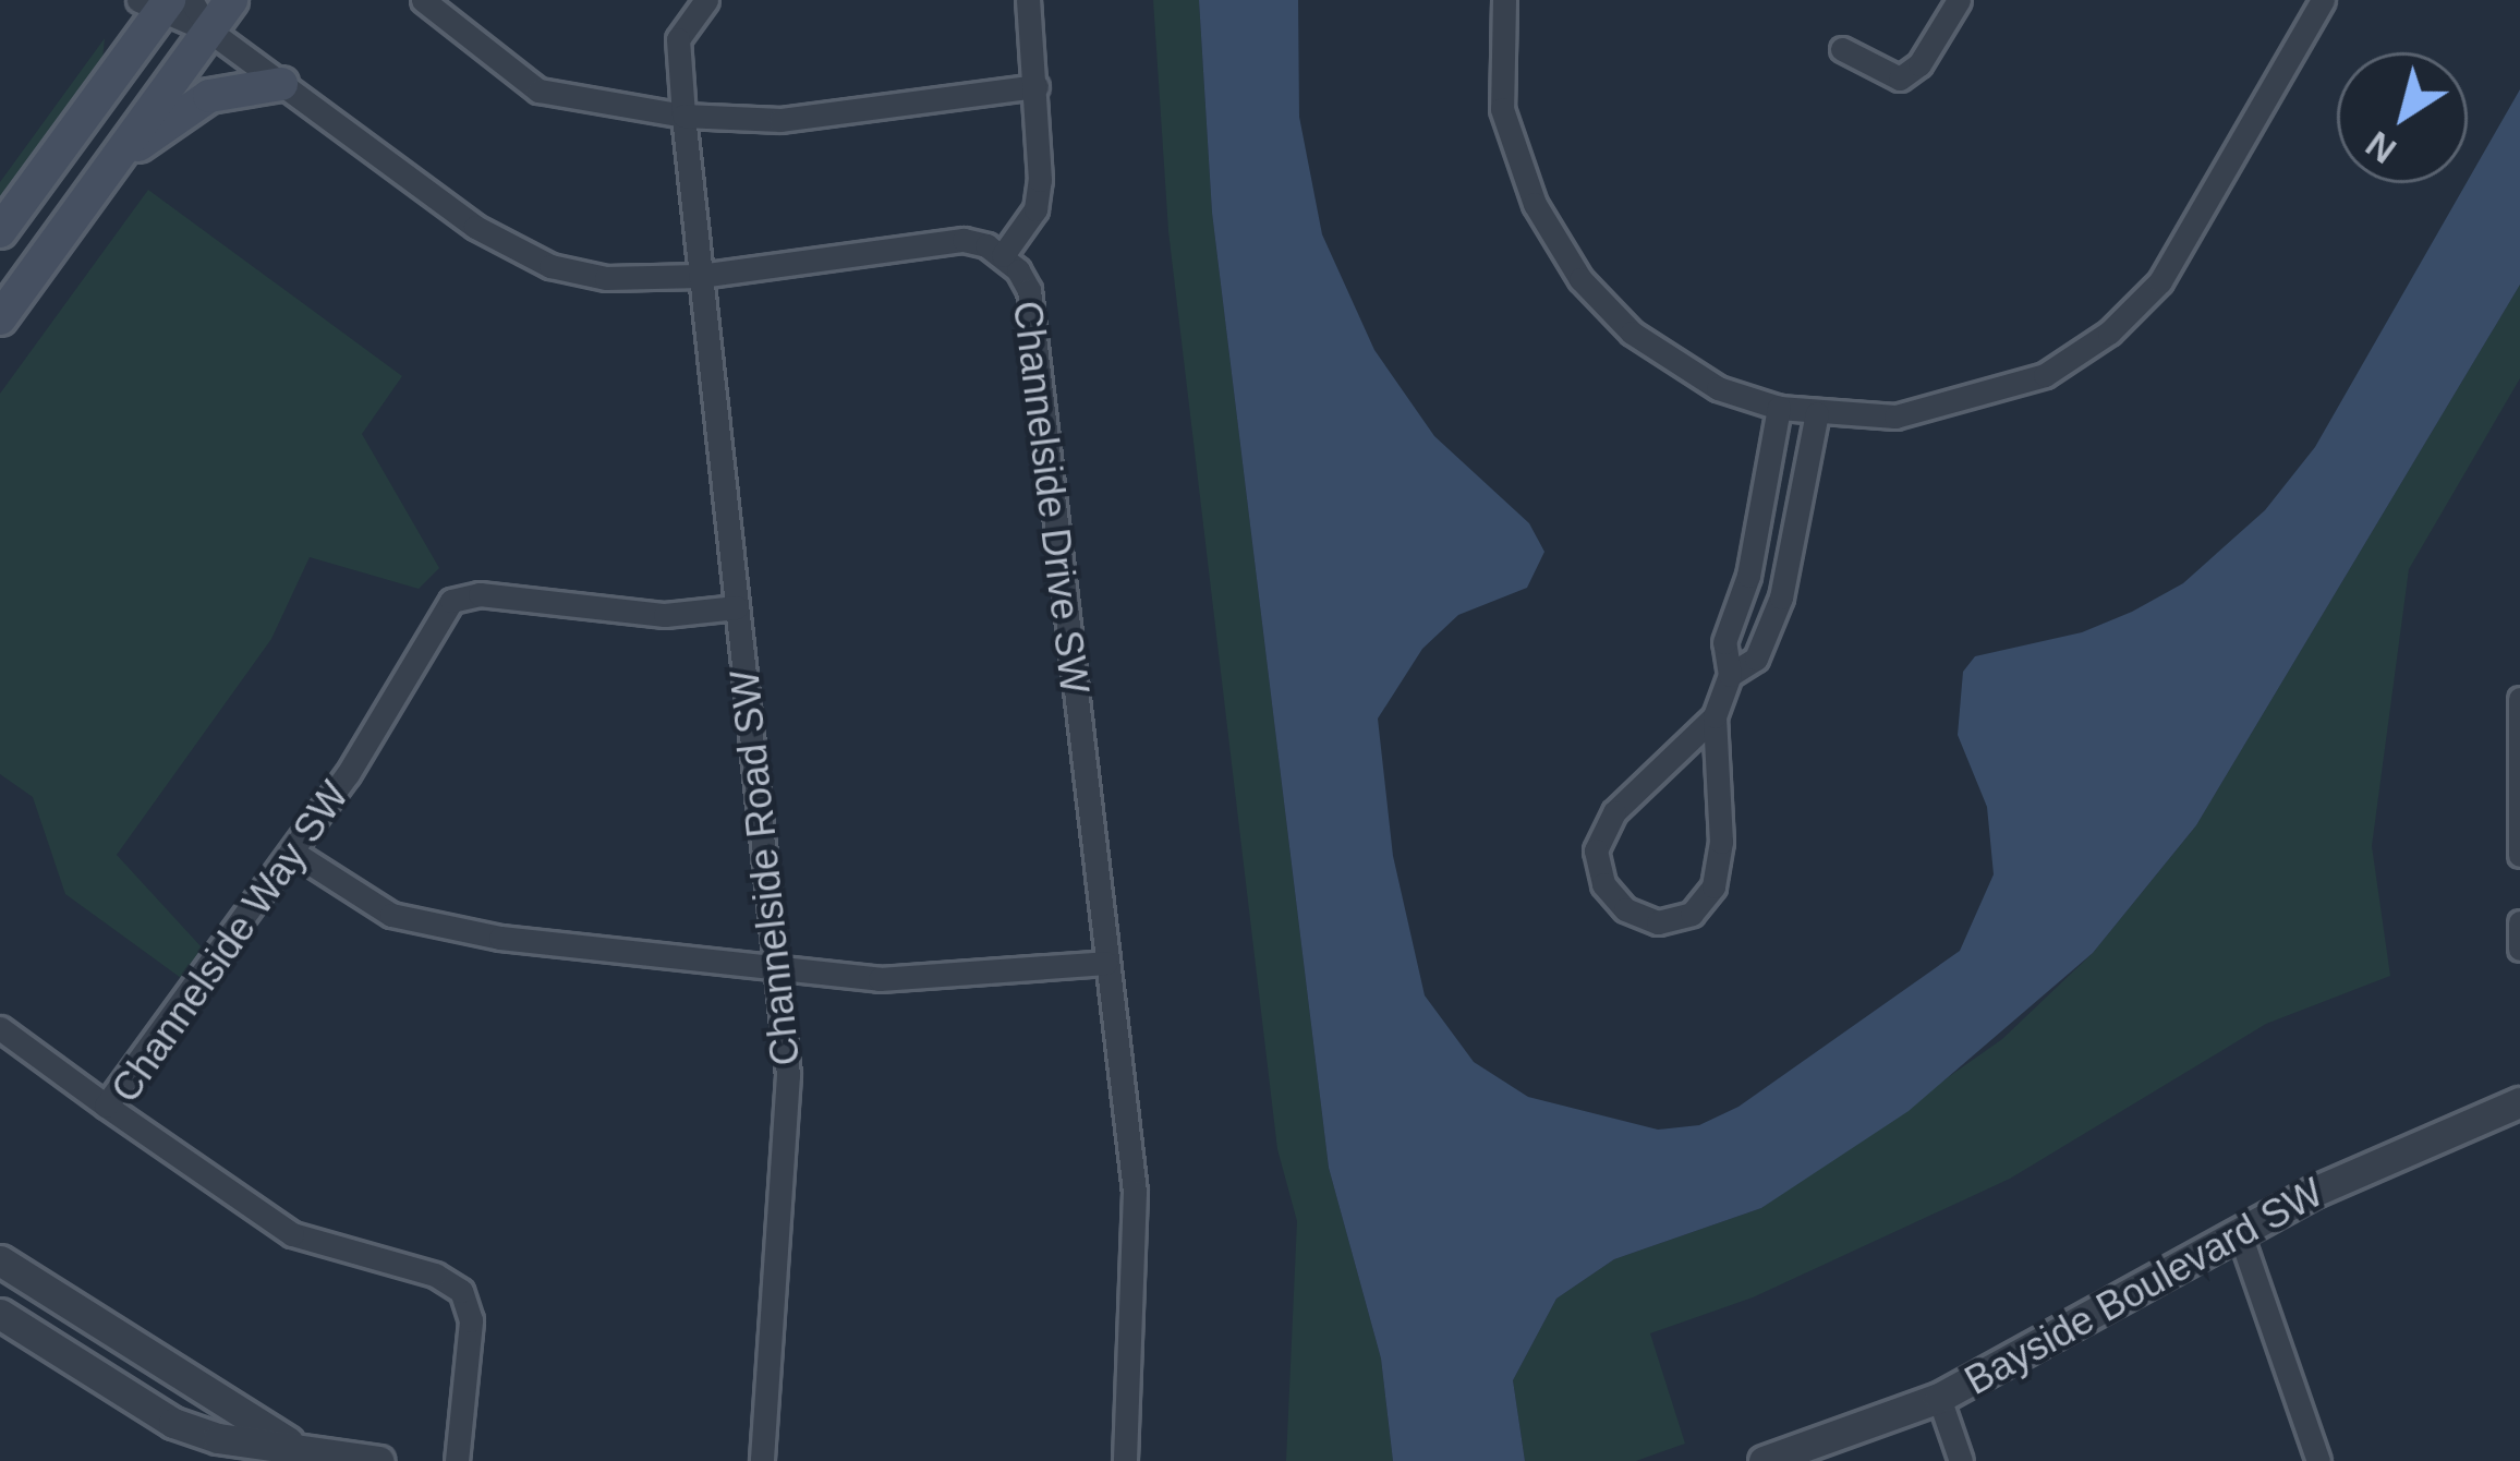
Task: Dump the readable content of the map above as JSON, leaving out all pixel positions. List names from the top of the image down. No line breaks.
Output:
{"streets":{"street":["Channelside Drive SW","Channelside Road SW","Channelside Way SW","Bayside Boulevard SW"]},"crossings":[["Channelside Drive SW","Channelside Road SW"],["Channelside Road SW","Channelside Way SW"]],"north":"bottom left"}
